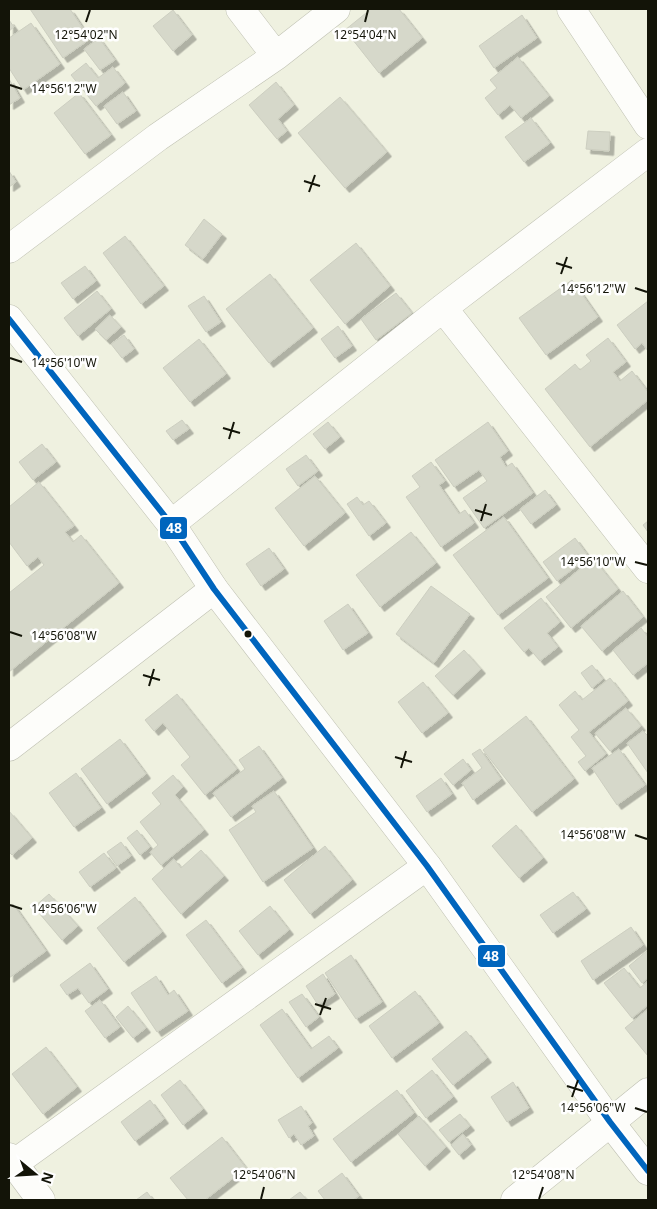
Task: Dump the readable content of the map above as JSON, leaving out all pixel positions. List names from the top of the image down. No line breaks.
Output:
{"lines":["transit line 48"],"north":"right","coordinates":["12°54'02\"N","12°54'04\"N","14°56'12\"W","14°56'10\"W","14°56'08\"W","14°56'06\"W","12°54'06\"N","12°54'08\"N"]}
